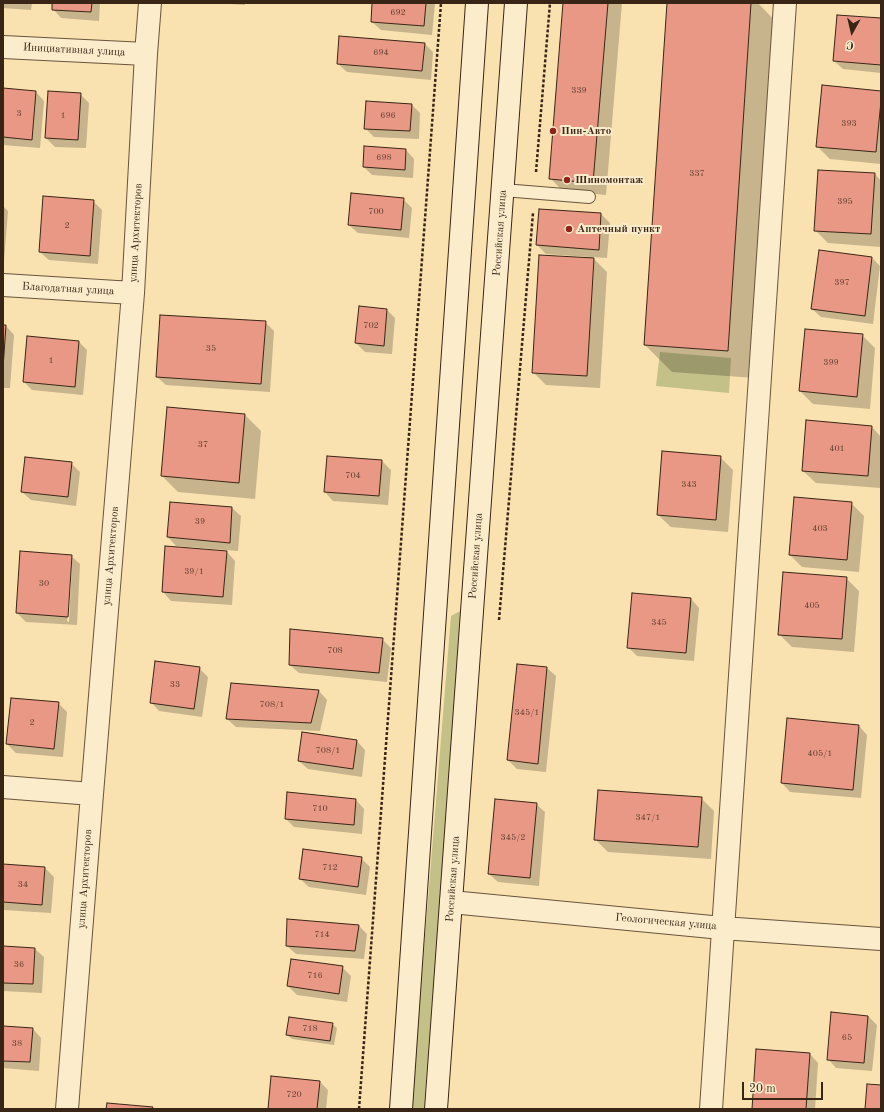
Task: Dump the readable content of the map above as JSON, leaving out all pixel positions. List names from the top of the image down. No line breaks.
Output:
{"streets":{"street":["Инициативная улица","улица Архитекторов","Российская улица","Благодатная улица","Геологическая улица"]},"crossings":[["Инициативная улица","улица Архитекторов"],["улица Архитекторов","Благодатная улица"],["Российская улица","Геологическая улица"]],"places":["Пин-Авто","Шиномонтаж","Аптечный пункт"],"house_numbers":["692","694","339","3","1","696","393","698","337","395","700","2","397","702","35","1","399","37","401","704","343","39","403","39/1","30","405","345","708","33","708/1","345/1","2","708/1","405/1","710","347/1","345/2","712","34","714","36","716","718","65","38","720"],"scale_bar":"20 m","north":"bottom"}
